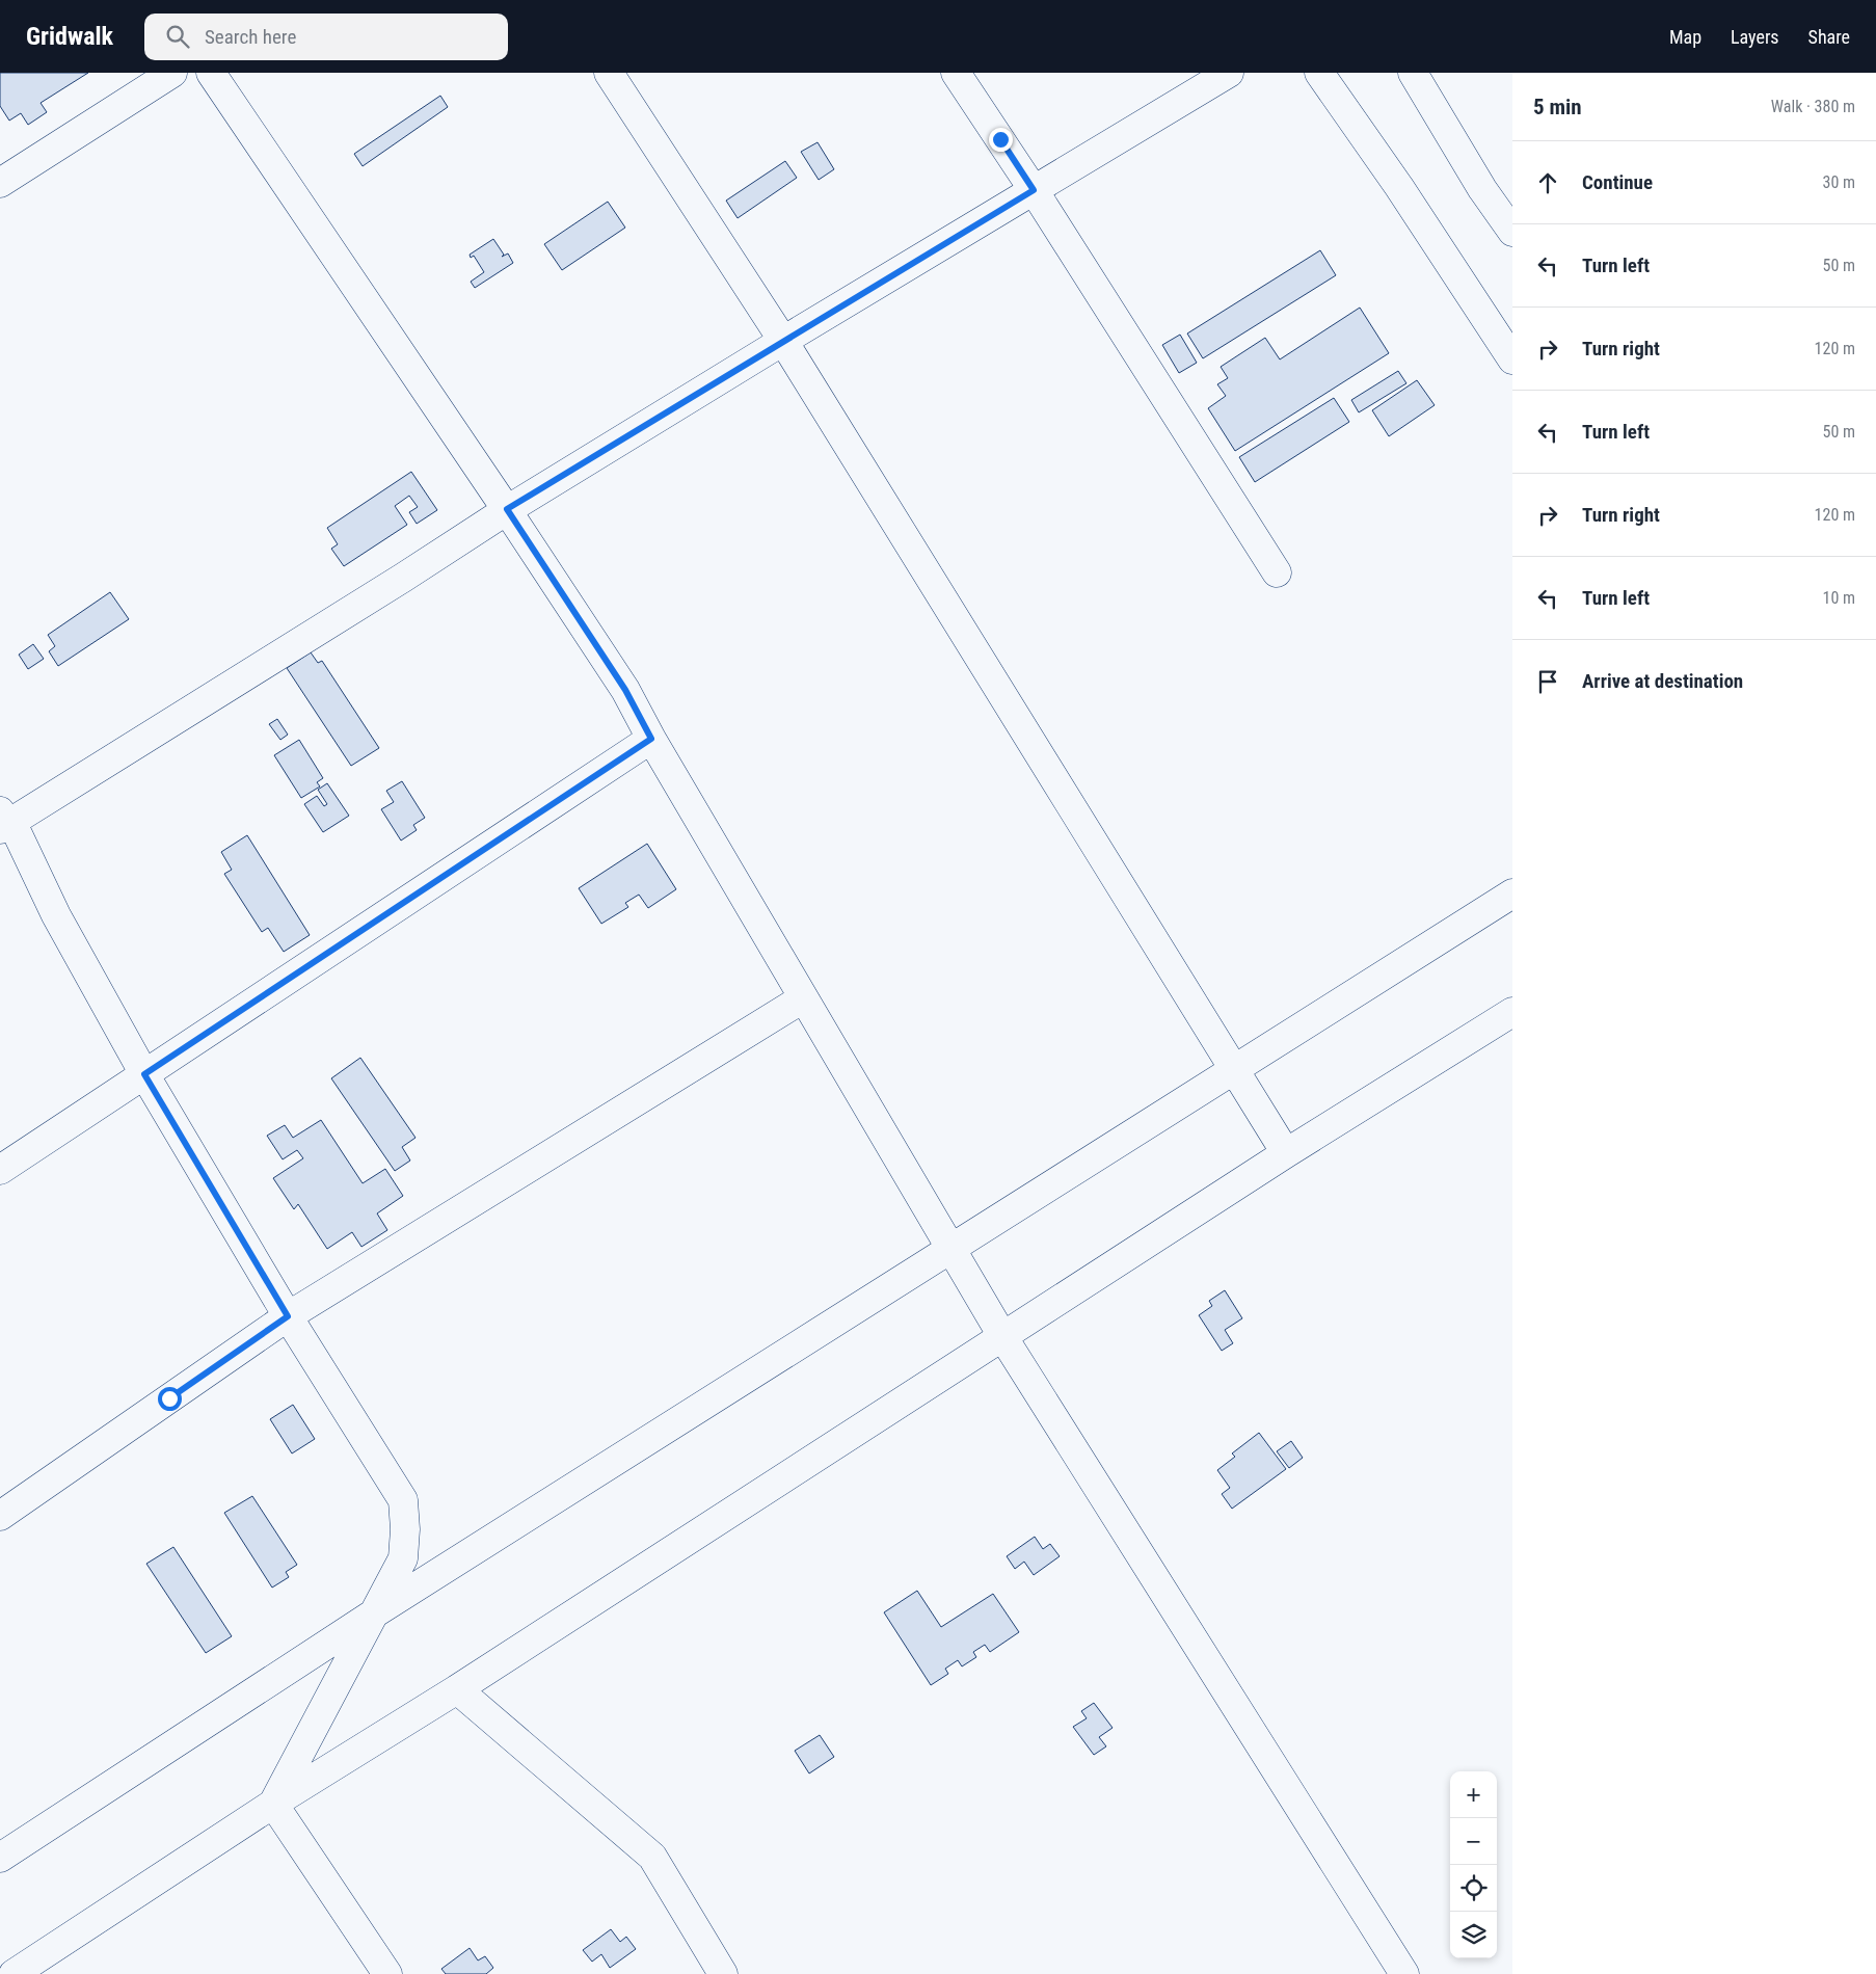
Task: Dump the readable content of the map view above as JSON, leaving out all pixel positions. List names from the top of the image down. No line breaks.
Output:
{"page":{"header":"Gridwalk","search":"Search here","nav":["Map","Layers","Share"],"heading":["5 min","Walk · 380 m"],"list":[["Continue","30 m"],["Turn left","50 m"],["Turn right","120 m"],["Turn left","50 m"],["Turn right","120 m"],["Turn left","10 m"],"Arrive at destination"],"map_buttons":["+","−"]}}
